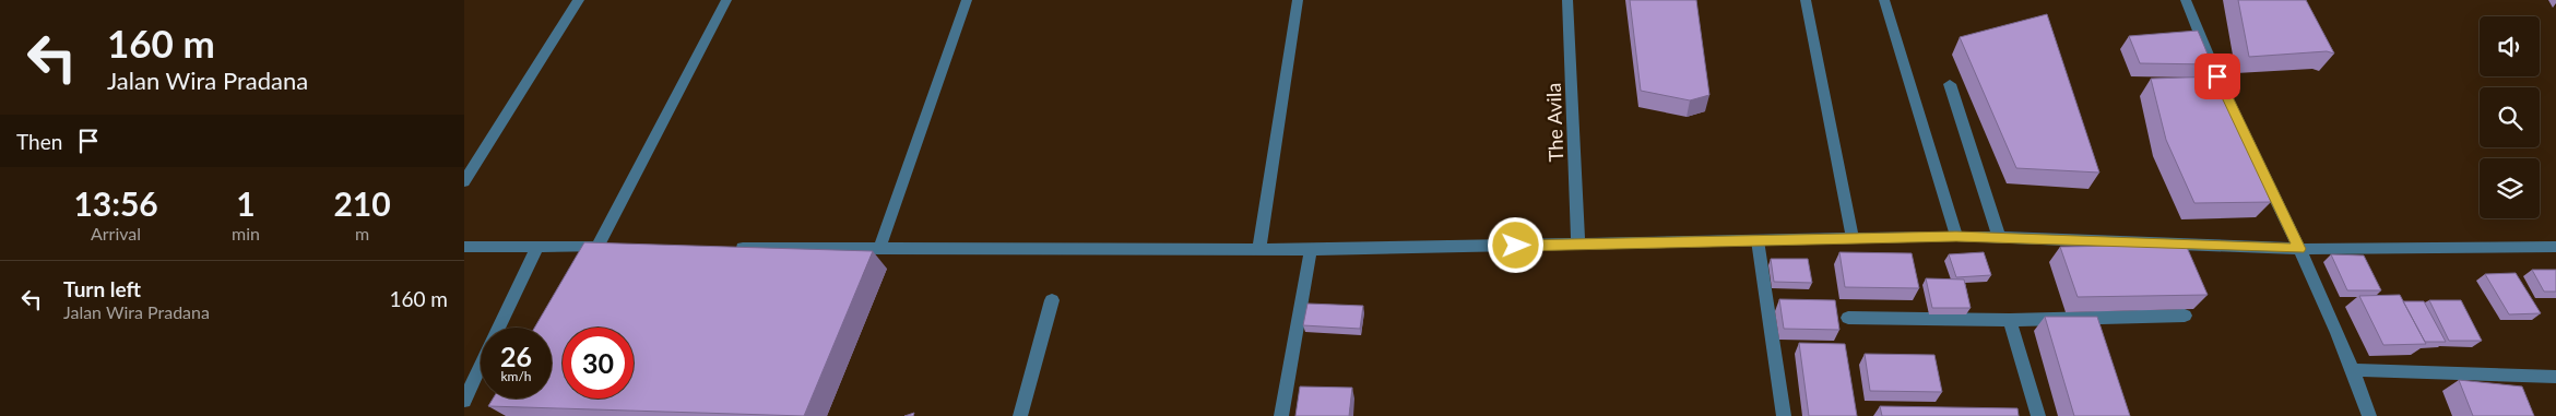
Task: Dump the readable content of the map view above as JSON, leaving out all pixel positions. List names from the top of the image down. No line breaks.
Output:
{"streets":{"street":["The Avila"]},"page":{"turn":["160 m","Jalan Wira Pradana"],"then":"Then","eta":["13:56","Arrival","1","min","210","m"],"list":[{"name":"Turn left","note":"Jalan Wira Pradana","value":"160 m"}],"speed":"26 km/h","limit":"30"}}
